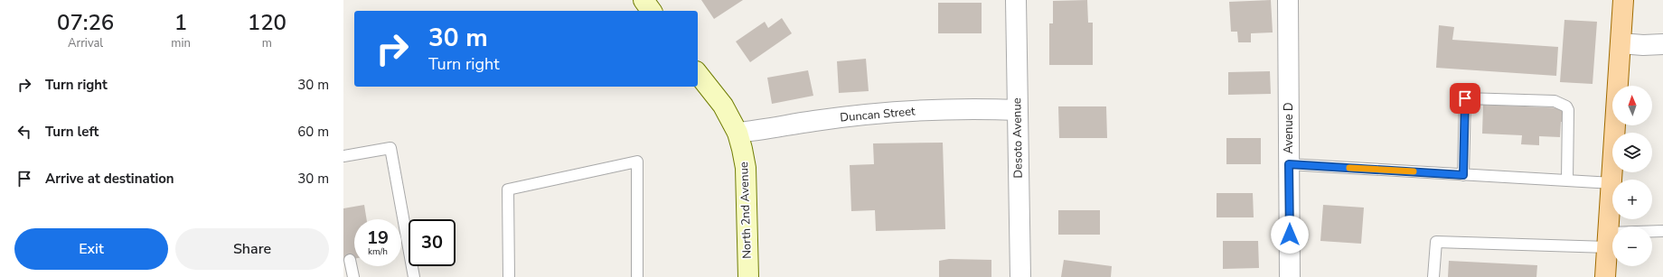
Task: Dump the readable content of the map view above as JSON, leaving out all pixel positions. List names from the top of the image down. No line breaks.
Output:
{"streets":{"street":["Duncan Street","Avenue D","Desoto Avenue","North 2nd Avenue"]},"crossings":[["Duncan Street","Desoto Avenue"],["Duncan Street","North 2nd Avenue"]],"north":"top","page":{"eta":["07:26","Arrival","1","min","120","m"],"turn":["30 m","Turn right"],"list":[{"name":"Turn right","value":"30 m"},{"name":"Turn left","value":"60 m"},{"name":"Arrive at destination","value":"30 m"}],"map_buttons":["+","−"],"speed":"19 km/h","limit":"30","buttons":["Exit","Share"]}}
